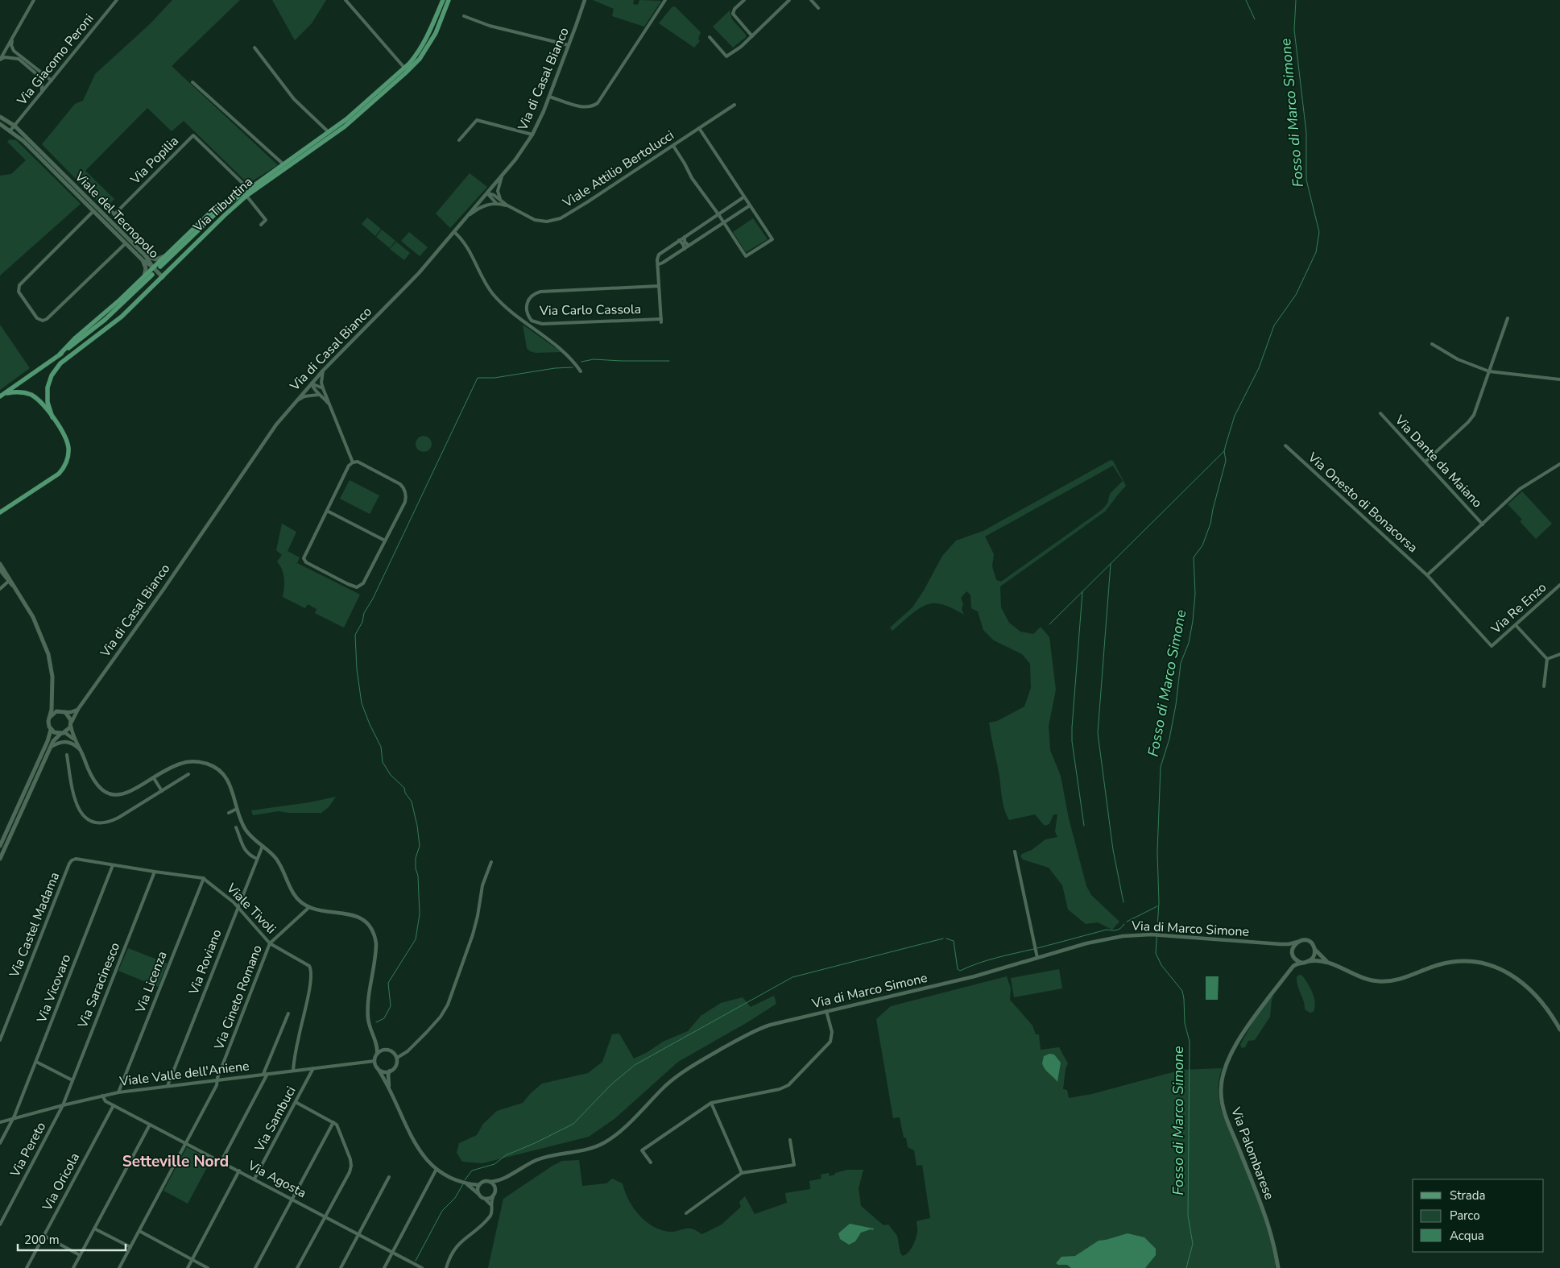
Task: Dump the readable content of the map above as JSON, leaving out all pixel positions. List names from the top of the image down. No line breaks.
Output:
{"streets":{"main road":["Via Tiburtina","Viale del Tecnopolo","Via Palombarese"],"street":["Via Giacomo Peroni","Via di Casal Bianco","Via Popilia","Viale Attilio Bertolucci","Via Carlo Cassola","Via Dante da Maiano","Via Onesto di Bonacorsa","Via Re Enzo","Viale Tivoli","Via Castel Madama","Via di Marco Simone","Via Roviano","Via Licenza","Via Saracinesco","Via Vicovaro","Via Cineto Romano","Viale Valle dell'Aniene","Via Sambuci","Via Pereto","Via Agosta","Via Oricola"]},"crossings":[["Via Giacomo Peroni","Viale del Tecnopolo"],["Via di Casal Bianco","Viale Attilio Bertolucci"],["Via Tiburtina","Viale del Tecnopolo"],["Via Onesto di Bonacorsa","Via Re Enzo"],["Viale Tivoli","Via Castel Madama"],["Viale Tivoli","Via Roviano"],["Viale Tivoli","Via Licenza"],["Viale Tivoli","Via Saracinesco"],["Viale Tivoli","Via Vicovaro"],["Viale Tivoli","Via Cineto Romano"],["Viale Tivoli","Viale Valle dell'Aniene"],["Via di Marco Simone","Via Palombarese"],["Via Roviano","Viale Valle dell'Aniene"],["Via Licenza","Viale Valle dell'Aniene"],["Via Saracinesco","Viale Valle dell'Aniene"],["Via Saracinesco","Via Pereto"],["Via Vicovaro","Viale Valle dell'Aniene"],["Via Cineto Romano","Viale Valle dell'Aniene"],["Via Cineto Romano","Via Agosta"],["Viale Valle dell'Aniene","Via Sambuci"],["Viale Valle dell'Aniene","Via Pereto"],["Viale Valle dell'Aniene","Via Agosta"],["Via Sambuci","Via Agosta"],["Via Agosta","Via Oricola"]],"districts":["Setteville Nord"],"water":["Fosso di Marco Simone"],"legend":["Strada","Parco","Acqua"],"scale_bar":"200 m"}
